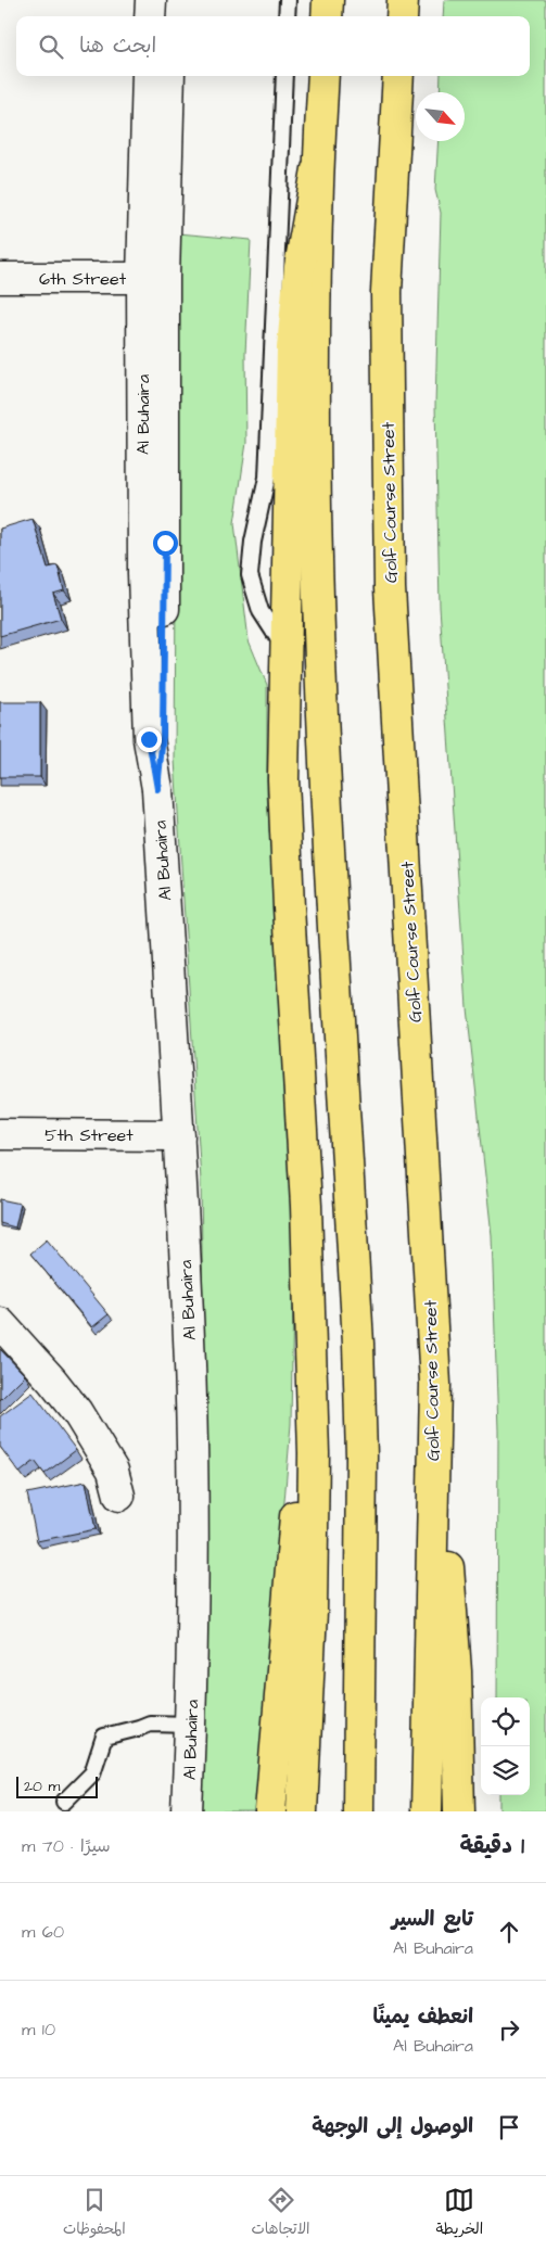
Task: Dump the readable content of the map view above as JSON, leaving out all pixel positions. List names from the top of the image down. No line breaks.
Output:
{"streets":{"main road":["Golf Course Street"],"street":["6th Street","Al Buhaira","5th Street"]},"crossings":[["6th Street","Al Buhaira"],["Al Buhaira","5th Street"]],"scale_bar":"20 m","north":"bottom right","page":{"search":"ابحث هنا","scale":"20 m","heading":["1 دقيقة","سيرًا · 70 m"],"list":[["تابع السير","Al Buhaira","60 m"],["انعطف يمينًا","Al Buhaira","10 m"],"الوصول إلى الوجهة"],"nav":["الخريطة","الاتجاهات","المحفوظات"]}}
